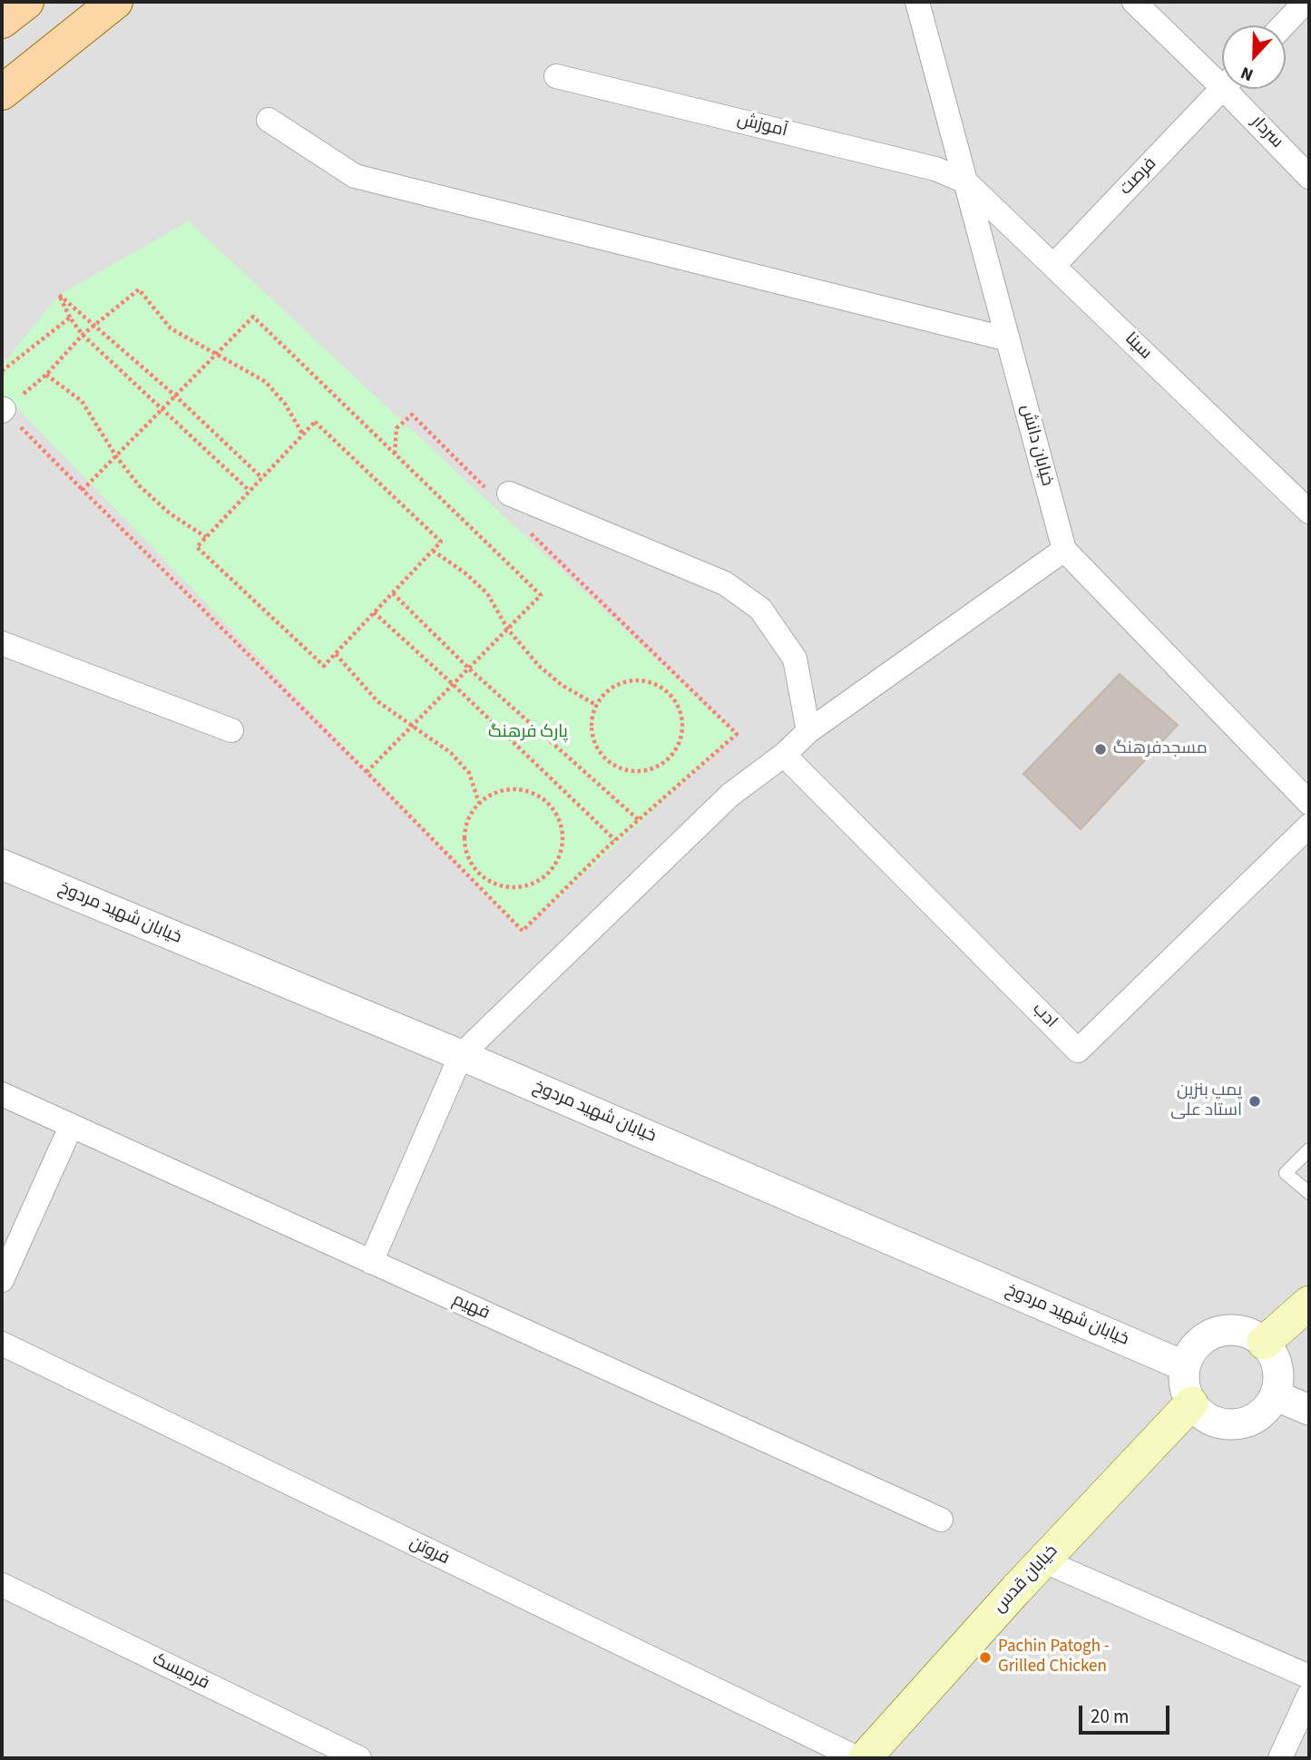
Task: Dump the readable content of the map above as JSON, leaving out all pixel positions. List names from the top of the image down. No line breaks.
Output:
{"streets":{"main road":["خیابان قدس"],"street":["آموزش","سردار","فرصت","سینا","خیابان دانش","خیابان شهید مردوخ","ادب","فهیم","فروتن","فرمیسک"]},"crossings":[["آموزش","سینا"],["آموزش","خیابان دانش"],["فرصت","سینا"],["سینا","خیابان دانش"],["خیابان شهید مردوخ","خیابان قدس"]],"parks":["پارک فرهنگ"],"places":["مسجدفرهنگ","پمپ بنزین استاد علی","Pachin Patogh - Grilled Chicken"],"scale_bar":"20 m","north":"bottom"}
